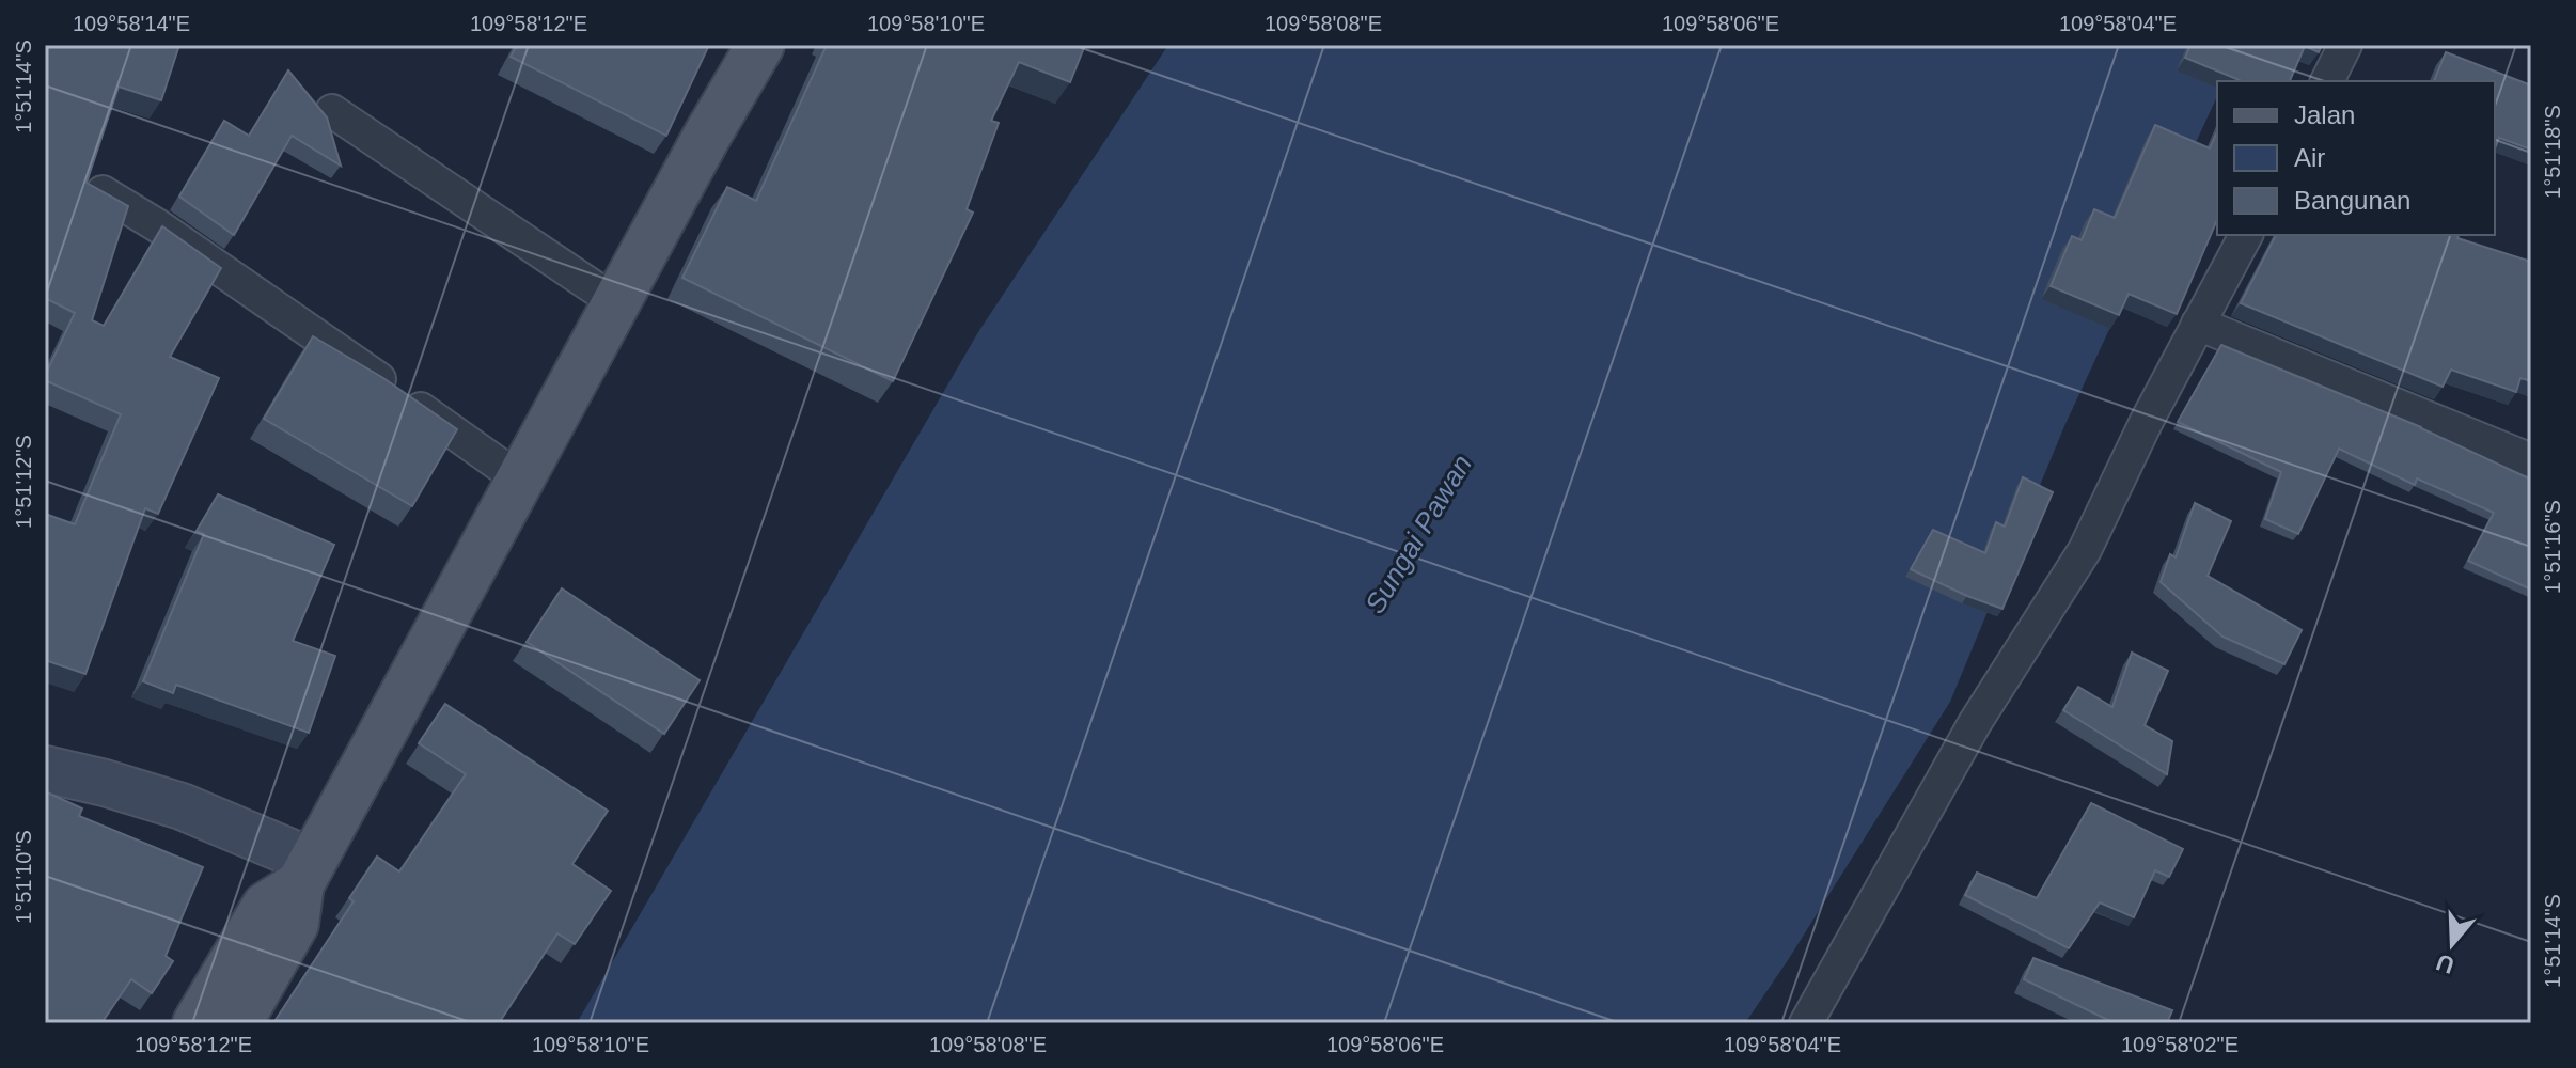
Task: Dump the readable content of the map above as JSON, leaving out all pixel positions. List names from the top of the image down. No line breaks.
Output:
{"water":["Sungai Pawan"],"legend":["Jalan","Air","Bangunan"],"north":"bottom","coordinates":["109°58'14\"E","109°58'12\"E","109°58'10\"E","109°58'08\"E","109°58'06\"E","109°58'04\"E","1°51'14\"S","1°51'18\"S","1°51'12\"S","1°51'16\"S","1°51'10\"S","109°58'02\"E"]}
